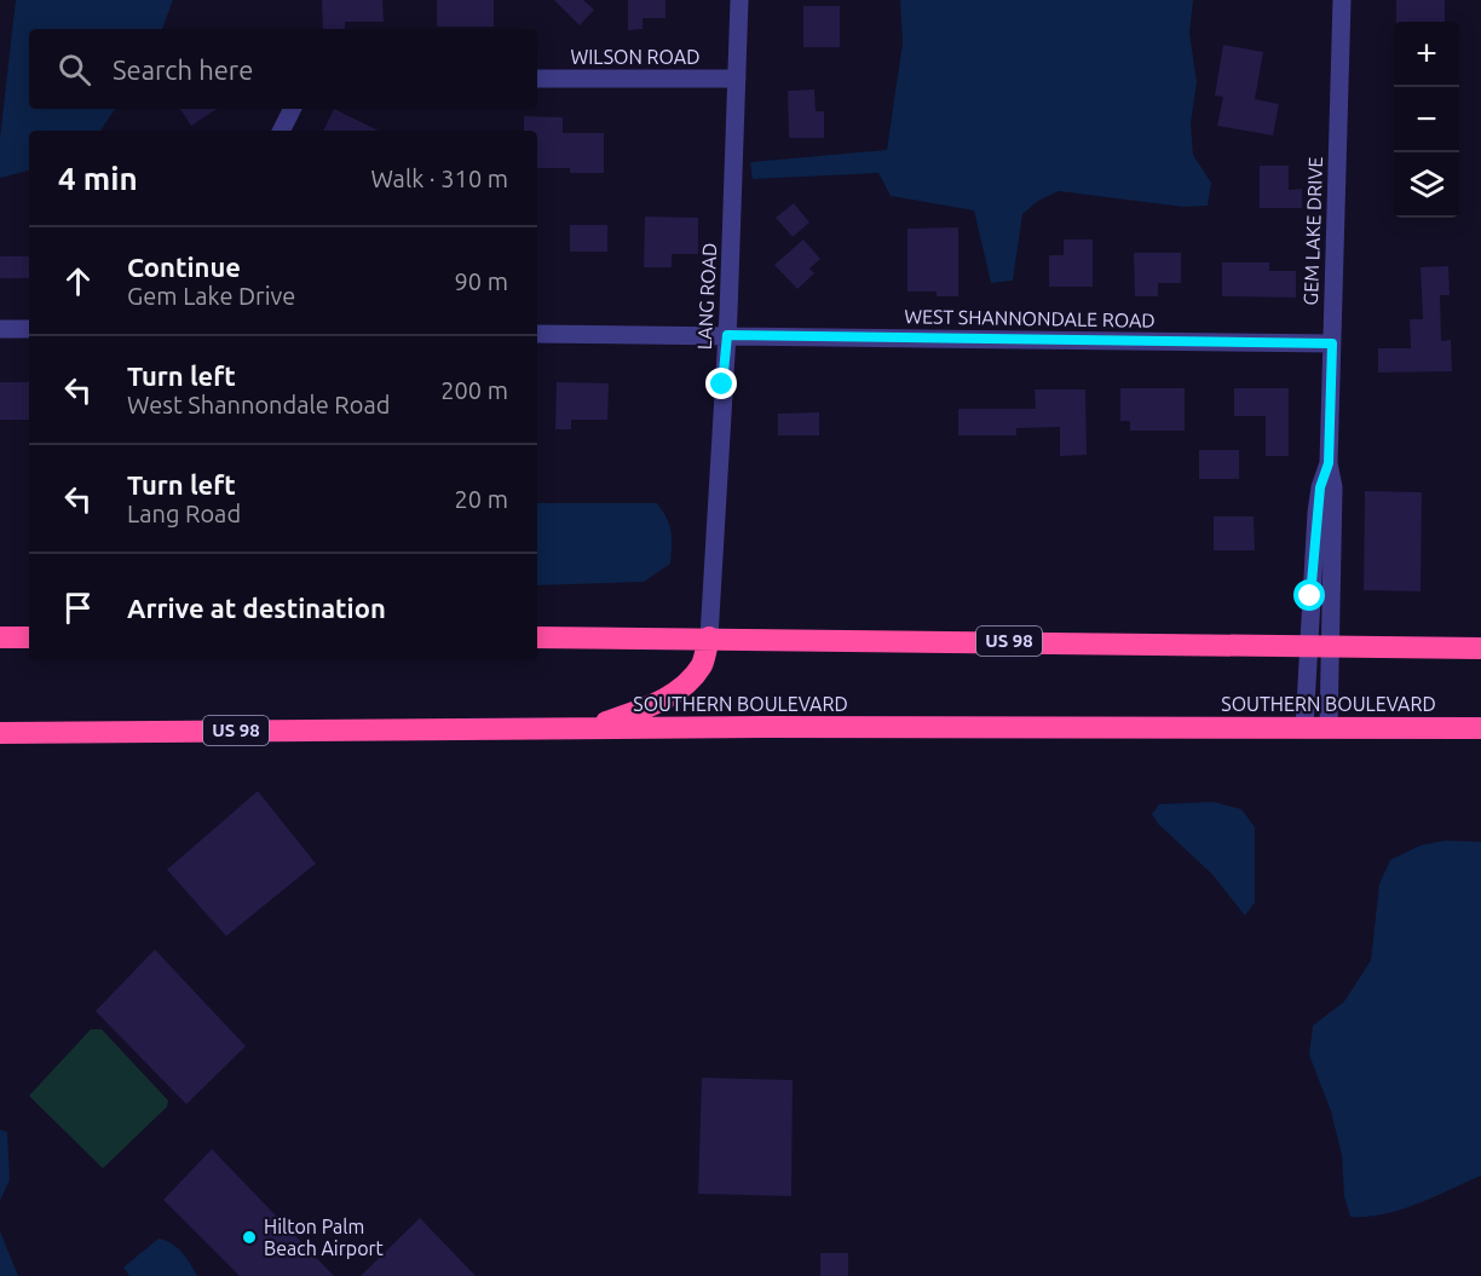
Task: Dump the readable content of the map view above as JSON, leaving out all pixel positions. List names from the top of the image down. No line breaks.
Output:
{"streets":{"highway":["US 98","SOUTHERN BOULEVARD"],"street":["WILSON ROAD","GEM LAKE DRIVE","LANG ROAD","WEST SHANNONDALE ROAD"]},"crossings":[["WILSON ROAD","LANG ROAD"],["GEM LAKE DRIVE","WEST SHANNONDALE ROAD"],["GEM LAKE DRIVE","US 98"],["GEM LAKE DRIVE","SOUTHERN BOULEVARD"],["LANG ROAD","WEST SHANNONDALE ROAD"],["LANG ROAD","US 98"]],"places":["Hilton Palm Beach Airport"],"page":{"map_buttons":["+","−"],"search":"Search here","heading":["4 min","Walk · 310 m"],"list":[["Continue","Gem Lake Drive","90 m"],["Turn left","West Shannondale Road","200 m"],["Turn left","Lang Road","20 m"],"Arrive at destination"]}}
